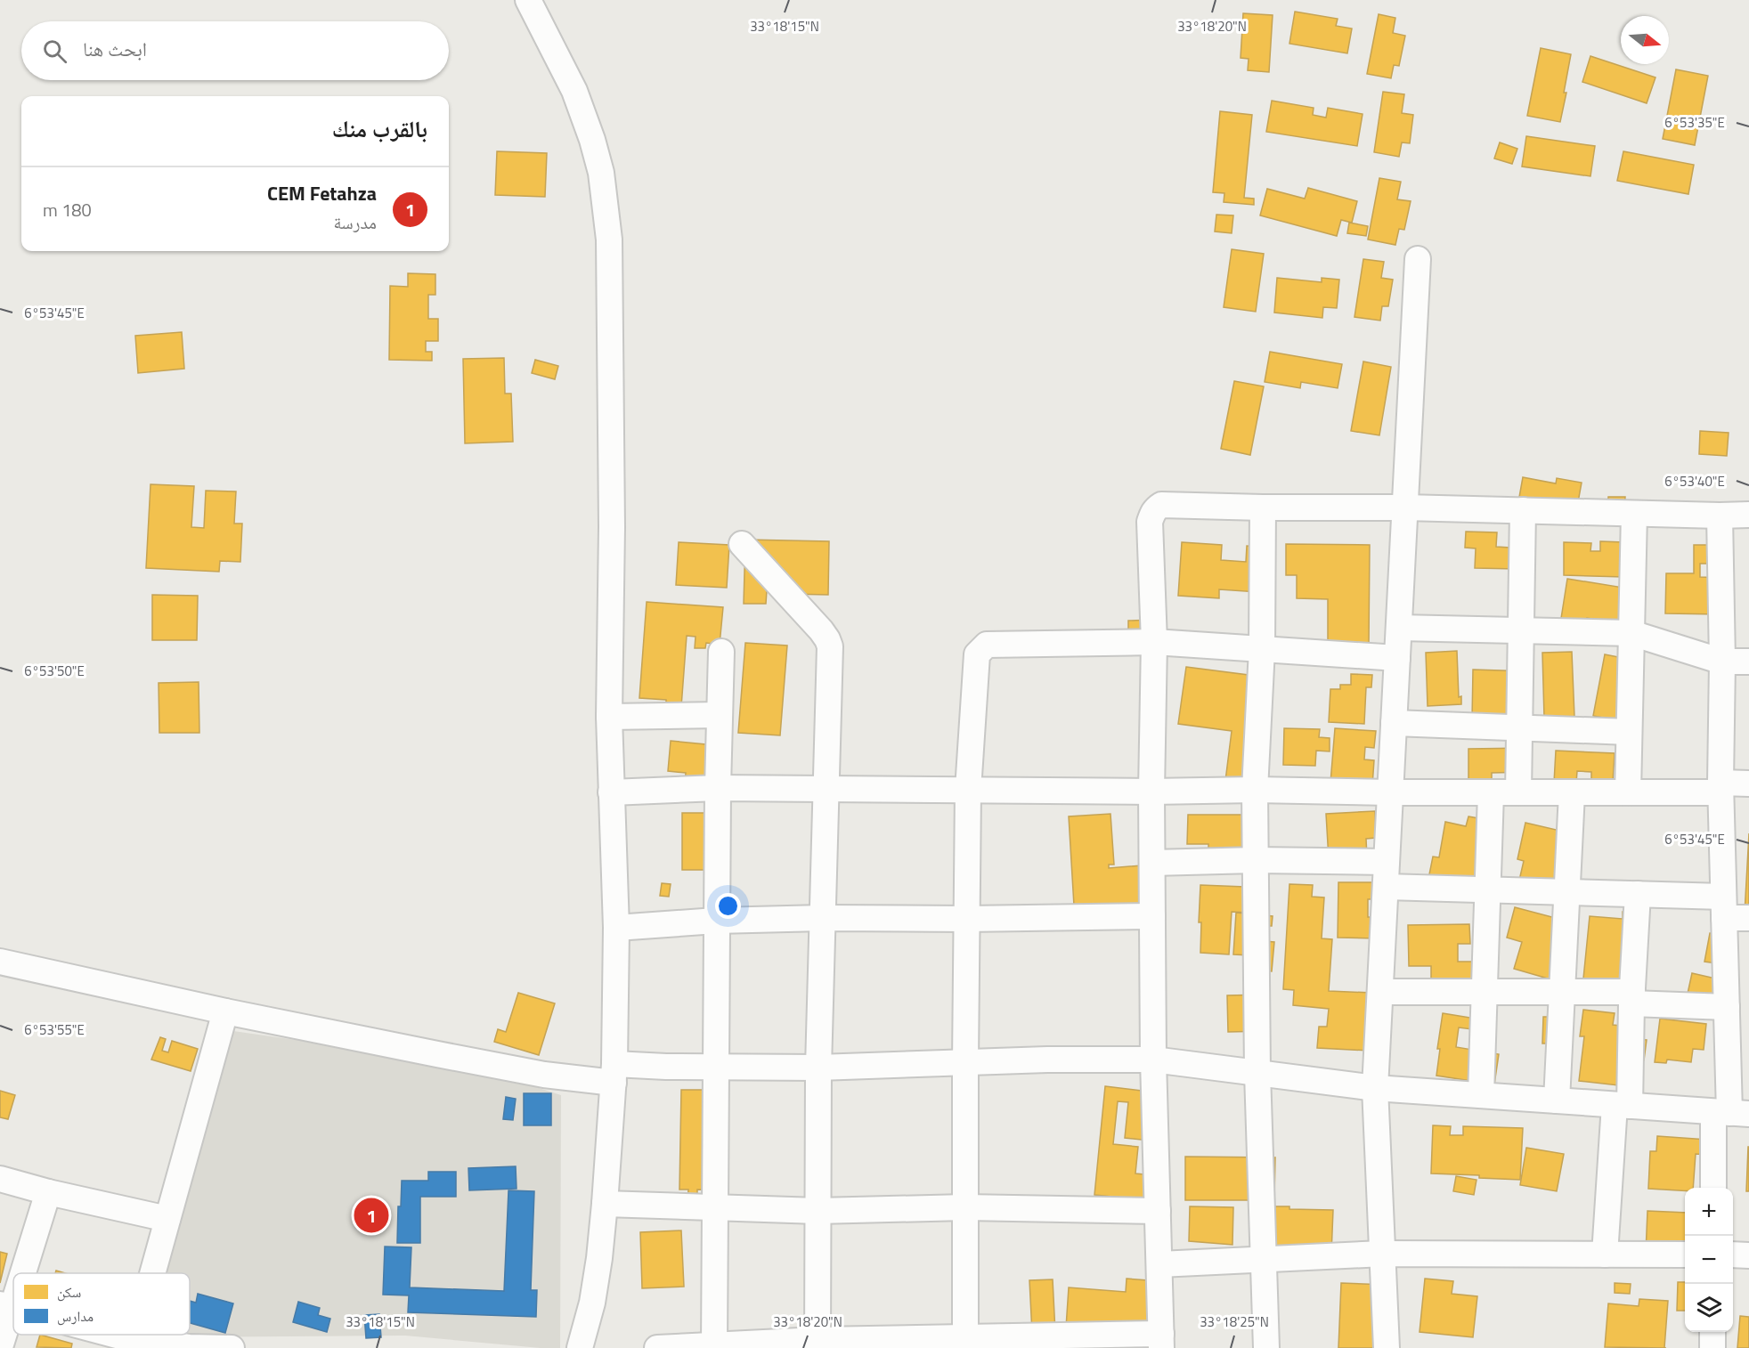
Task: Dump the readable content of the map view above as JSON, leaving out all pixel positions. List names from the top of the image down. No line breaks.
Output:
{"legend":["سكن","مدارس"],"north":"right","page":{"search":"ابحث هنا","heading":"بالقرب منك","list":[{"mark":"1","name":"CEM Fetahza","note":"مدرسة","value":"180 m"}],"map_buttons":["+","−"],"pins":"1"},"coordinates":["33°18'15\"N","33°18'20\"N","6°53'35\"E","6°53'45\"E","6°53'40\"E","6°53'50\"E","6°53'55\"E","33°18'25\"N"]}
